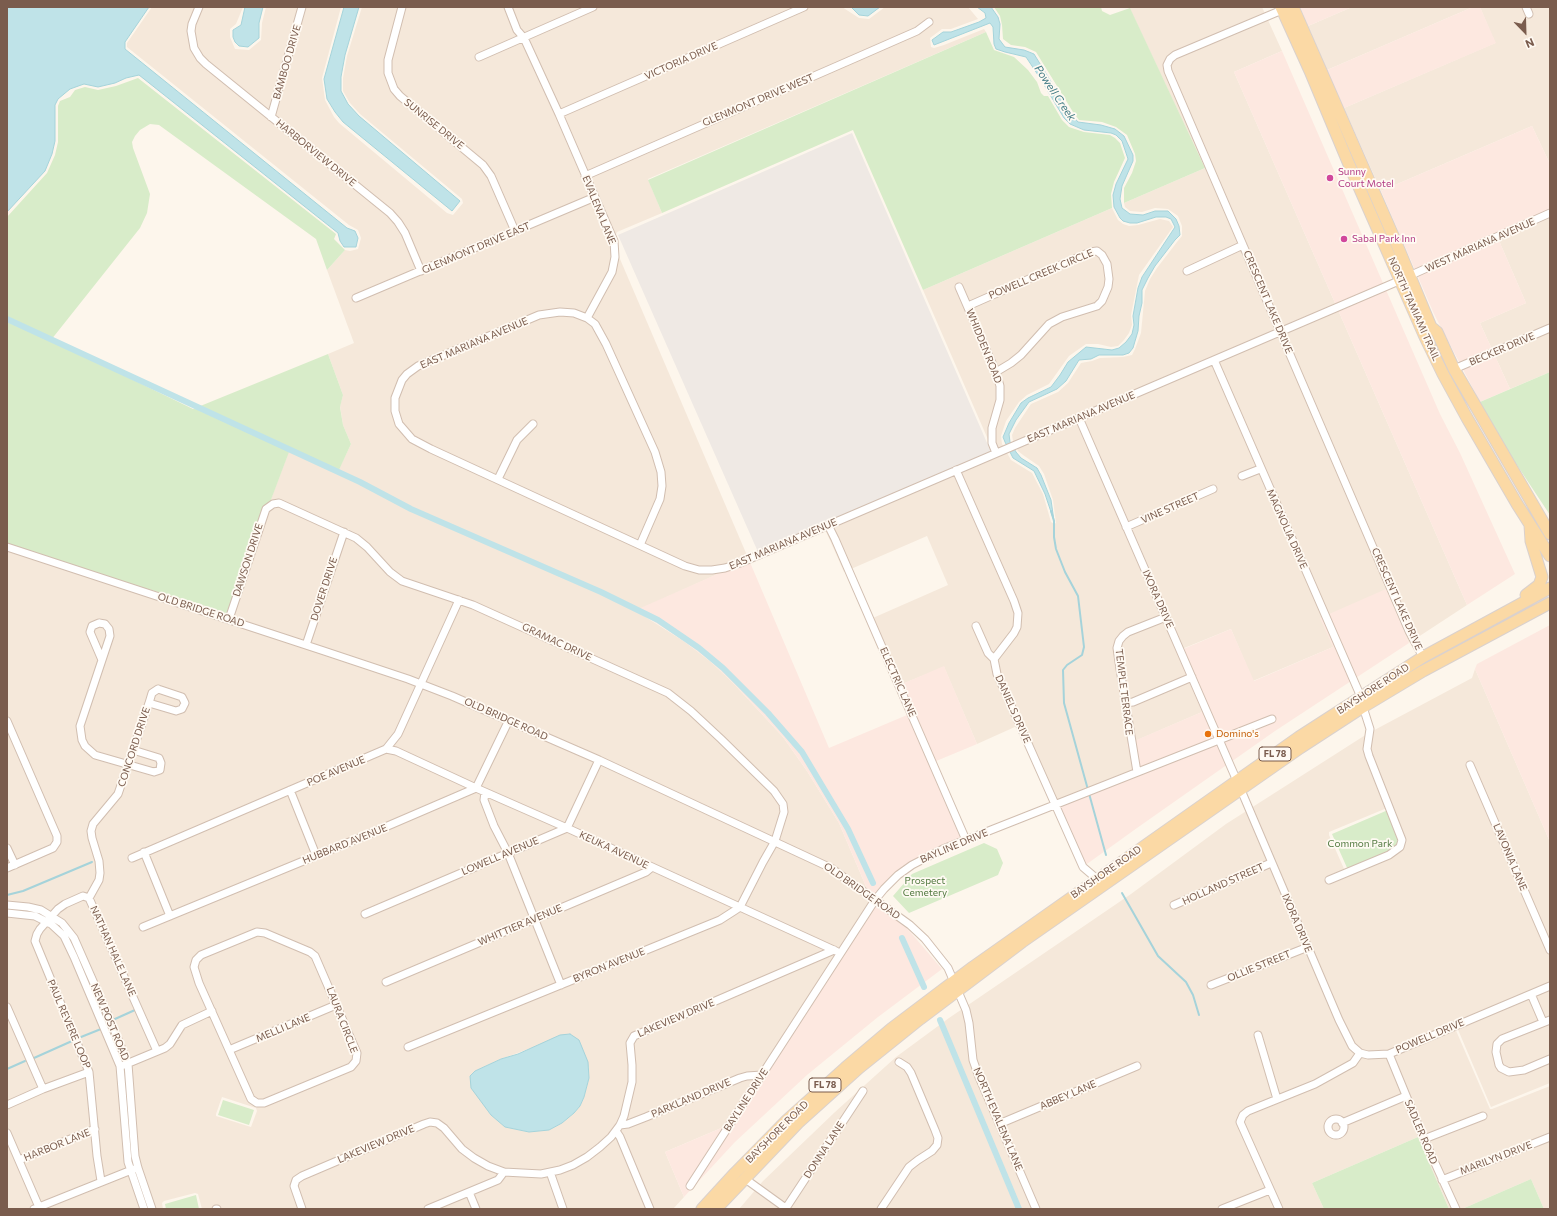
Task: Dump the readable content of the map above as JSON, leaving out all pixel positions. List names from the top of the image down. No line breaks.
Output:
{"streets":{"main road":["NORTH TAMIAMI TRAIL","BAYSHORE ROAD","FL 78"],"street":["VICTORIA DRIVE","BAMBOO DRIVE","GLENMONT DRIVE WEST","SUNRISE DRIVE","HARBORVIEW DRIVE","EVALENA LANE","WEST MARIANA AVENUE","GLENMONT DRIVE EAST","POWELL CREEK CIRCLE","CRESCENT LAKE DRIVE","EAST MARIANA AVENUE","WHIDDEN ROAD","BECKER DRIVE","VINE STREET","MAGNOLIA DRIVE","DAWSON DRIVE","DOVER DRIVE","IXORA DRIVE","OLD BRIDGE ROAD","GRAMAC DRIVE","ELECTRIC LANE","TEMPLE TERRACE","DANIELS DRIVE","CONCORD DRIVE","POE AVENUE","HUBBARD AVENUE","BAYLINE DRIVE","KEUKA AVENUE","LOWELL AVENUE","LAVONIA LANE","HOLLAND STREET","WHITTIER AVENUE","NATHAN HALE LANE","BYRON AVENUE","OLLIE STREET","LAKEVIEW DRIVE","LAURA CIRCLE","NEW POST ROAD","PAUL REVERE LOOP","MELLI LANE","POWELL DRIVE","ABBEY LANE","PARKLAND DRIVE","NORTH EVALENA LANE","SADLER ROAD","HARBOR LANE","DONNA LANE","MARILYN DRIVE"]},"crossings":[["VICTORIA DRIVE","EVALENA LANE"],["BAMBOO DRIVE","HARBORVIEW DRIVE"],["GLENMONT DRIVE WEST","EVALENA LANE"],["SUNRISE DRIVE","GLENMONT DRIVE EAST"],["HARBORVIEW DRIVE","GLENMONT DRIVE EAST"],["EVALENA LANE","GLENMONT DRIVE EAST"],["EVALENA LANE","EAST MARIANA AVENUE"],["WEST MARIANA AVENUE","NORTH TAMIAMI TRAIL"],["WEST MARIANA AVENUE","EAST MARIANA AVENUE"],["POWELL CREEK CIRCLE","WHIDDEN ROAD"],["CRESCENT LAKE DRIVE","NORTH TAMIAMI TRAIL"],["CRESCENT LAKE DRIVE","EAST MARIANA AVENUE"],["CRESCENT LAKE DRIVE","BAYSHORE ROAD"],["NORTH TAMIAMI TRAIL","EAST MARIANA AVENUE"],["NORTH TAMIAMI TRAIL","BECKER DRIVE"],["EAST MARIANA AVENUE","WHIDDEN ROAD"],["EAST MARIANA AVENUE","MAGNOLIA DRIVE"],["EAST MARIANA AVENUE","IXORA DRIVE"],["EAST MARIANA AVENUE","ELECTRIC LANE"],["VINE STREET","IXORA DRIVE"],["MAGNOLIA DRIVE","BAYSHORE ROAD"],["DAWSON DRIVE","OLD BRIDGE ROAD"],["DAWSON DRIVE","GRAMAC DRIVE"],["DOVER DRIVE","OLD BRIDGE ROAD"],["DOVER DRIVE","GRAMAC DRIVE"],["IXORA DRIVE","BAYSHORE ROAD"],["IXORA DRIVE","TEMPLE TERRACE"],["IXORA DRIVE","BAYLINE DRIVE"],["IXORA DRIVE","HOLLAND STREET"],["IXORA DRIVE","OLLIE STREET"],["IXORA DRIVE","POWELL DRIVE"],["OLD BRIDGE ROAD","GRAMAC DRIVE"],["OLD BRIDGE ROAD","BAYSHORE ROAD"],["OLD BRIDGE ROAD","POE AVENUE"],["OLD BRIDGE ROAD","BAYLINE DRIVE"],["OLD BRIDGE ROAD","BYRON AVENUE"],["OLD BRIDGE ROAD","NORTH EVALENA LANE"],["GRAMAC DRIVE","POE AVENUE"],["GRAMAC DRIVE","BYRON AVENUE"],["ELECTRIC LANE","BAYLINE DRIVE"],["BAYSHORE ROAD","DANIELS DRIVE"],["BAYSHORE ROAD","NORTH EVALENA LANE"],["TEMPLE TERRACE","BAYLINE DRIVE"],["DANIELS DRIVE","BAYLINE DRIVE"],["CONCORD DRIVE","NATHAN HALE LANE"],["POE AVENUE","KEUKA AVENUE"],["HUBBARD AVENUE","KEUKA AVENUE"],["BAYLINE DRIVE","KEUKA AVENUE"],["BAYLINE DRIVE","PARKLAND DRIVE"],["KEUKA AVENUE","LOWELL AVENUE"],["KEUKA AVENUE","WHITTIER AVENUE"],["KEUKA AVENUE","BYRON AVENUE"],["KEUKA AVENUE","LAKEVIEW DRIVE"],["NATHAN HALE LANE","NEW POST ROAD"],["NATHAN HALE LANE","PAUL REVERE LOOP"],["LAKEVIEW DRIVE","PARKLAND DRIVE"],["LAURA CIRCLE","MELLI LANE"],["NEW POST ROAD","PAUL REVERE LOOP"],["PAUL REVERE LOOP","HARBOR LANE"],["POWELL DRIVE","SADLER ROAD"],["ABBEY LANE","NORTH EVALENA LANE"],["SADLER ROAD","MARILYN DRIVE"]],"water":["Powell Creek"],"parks":["Common Park","Prospect Cemetery"],"places":["Sunny Court Motel","Sabal Park Inn","Domino's"],"north":"bottom right"}
